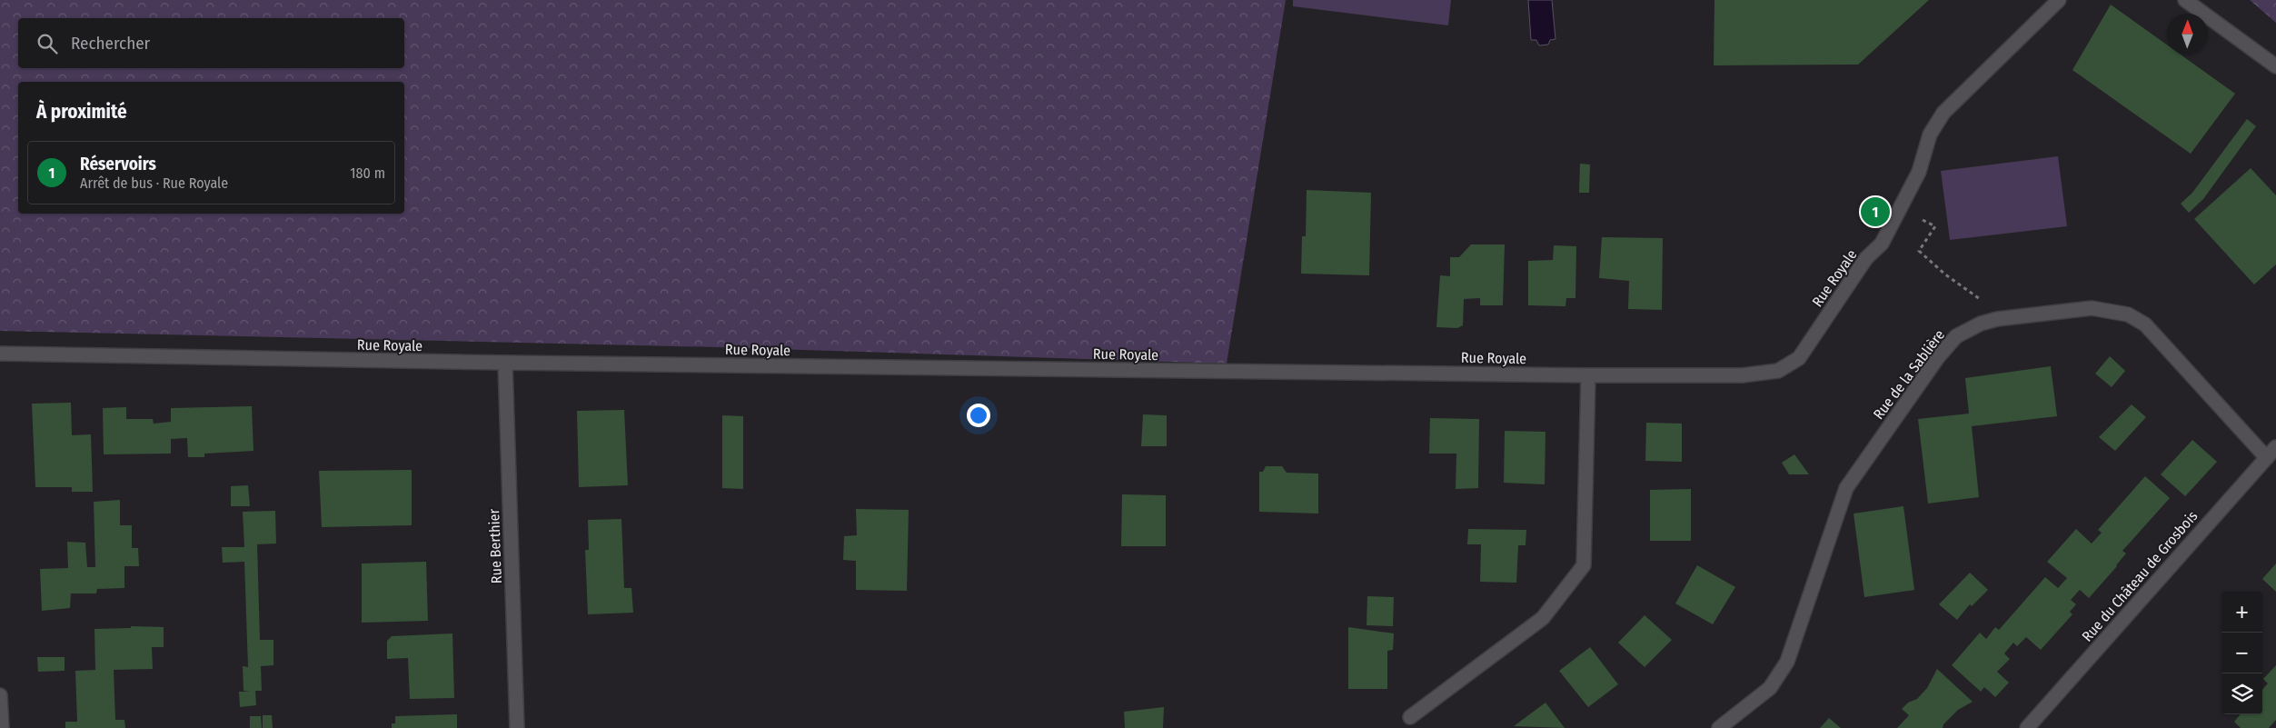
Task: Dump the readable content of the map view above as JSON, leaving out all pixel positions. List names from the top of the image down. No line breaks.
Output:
{"streets":{"street":["Rue Royale","Rue de la Sablière","Rue Berthier","Rue du Château de Grosbois"]},"crossings":[["Rue Royale","Rue Berthier"],["Rue de la Sablière","Rue du Château de Grosbois"]],"north":"top","page":{"search":"Rechercher","heading":"À proximité","list":[{"mark":"1","name":"Réservoirs","note":"Arrêt de bus · Rue Royale","value":"180 m"}],"pins":"1","map_buttons":["+","−"]}}
